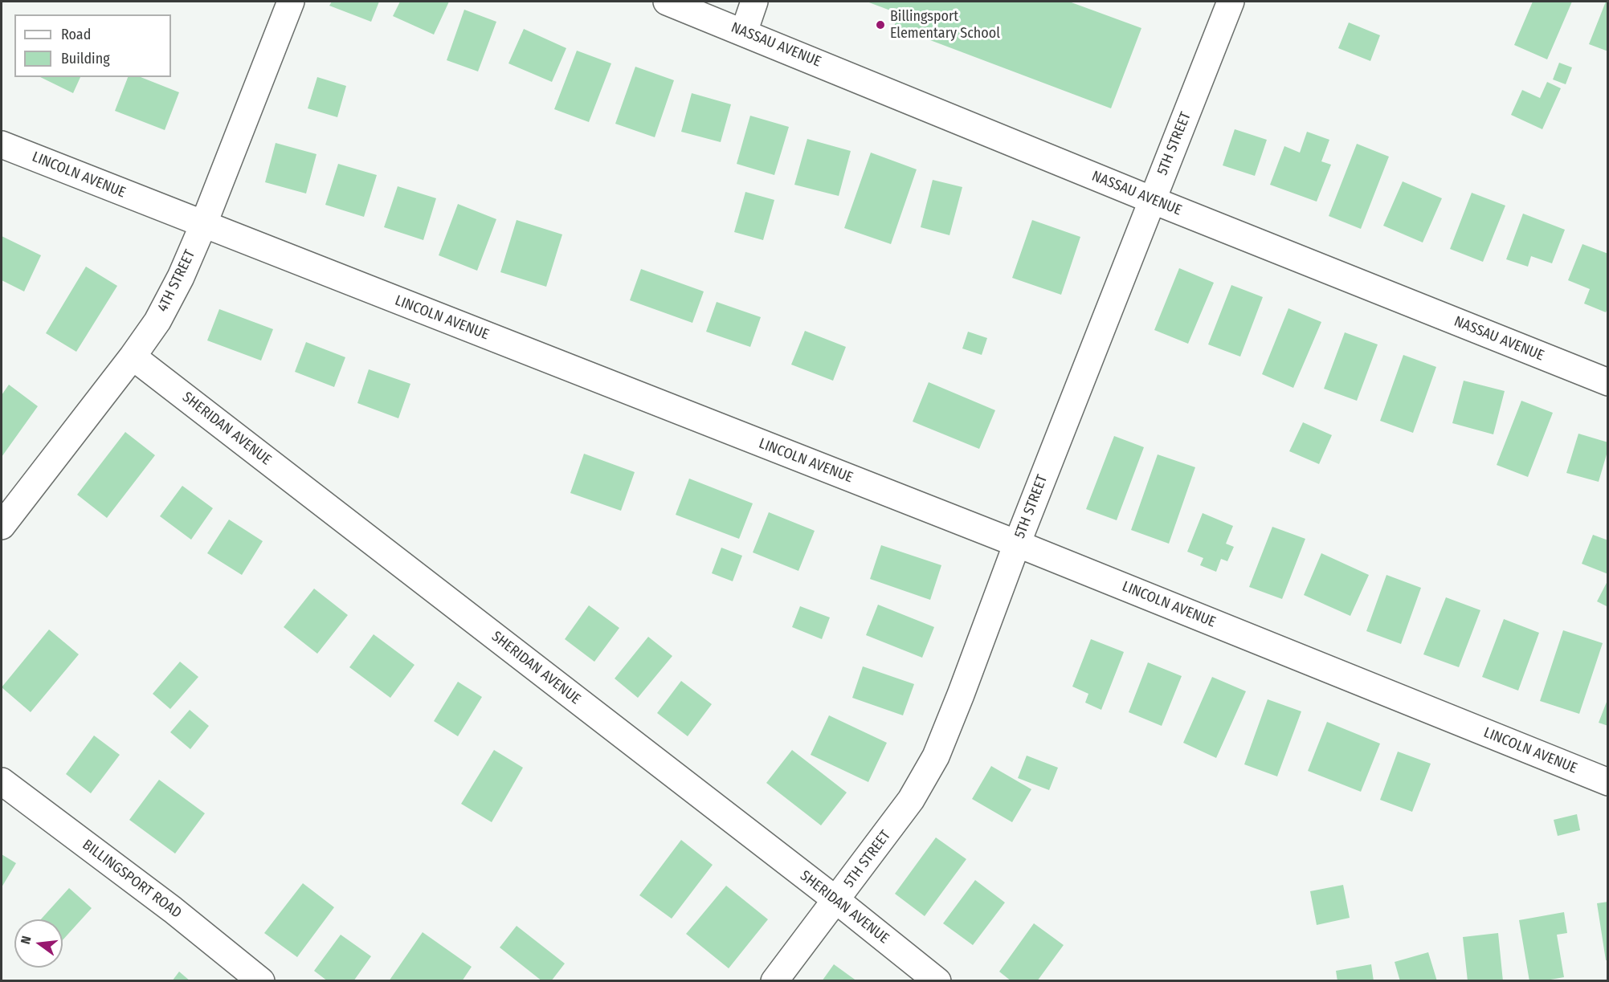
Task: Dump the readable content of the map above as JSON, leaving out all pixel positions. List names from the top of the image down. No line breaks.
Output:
{"streets":{"street":["NASSAU AVENUE","5TH STREET","LINCOLN AVENUE","4TH STREET","SHERIDAN AVENUE","BILLINGSPORT ROAD"]},"crossings":[["NASSAU AVENUE","5TH STREET"],["5TH STREET","LINCOLN AVENUE"],["5TH STREET","SHERIDAN AVENUE"],["LINCOLN AVENUE","4TH STREET"],["4TH STREET","SHERIDAN AVENUE"]],"places":["Billingsport Elementary School"],"legend":["Road","Building"],"north":"left"}
